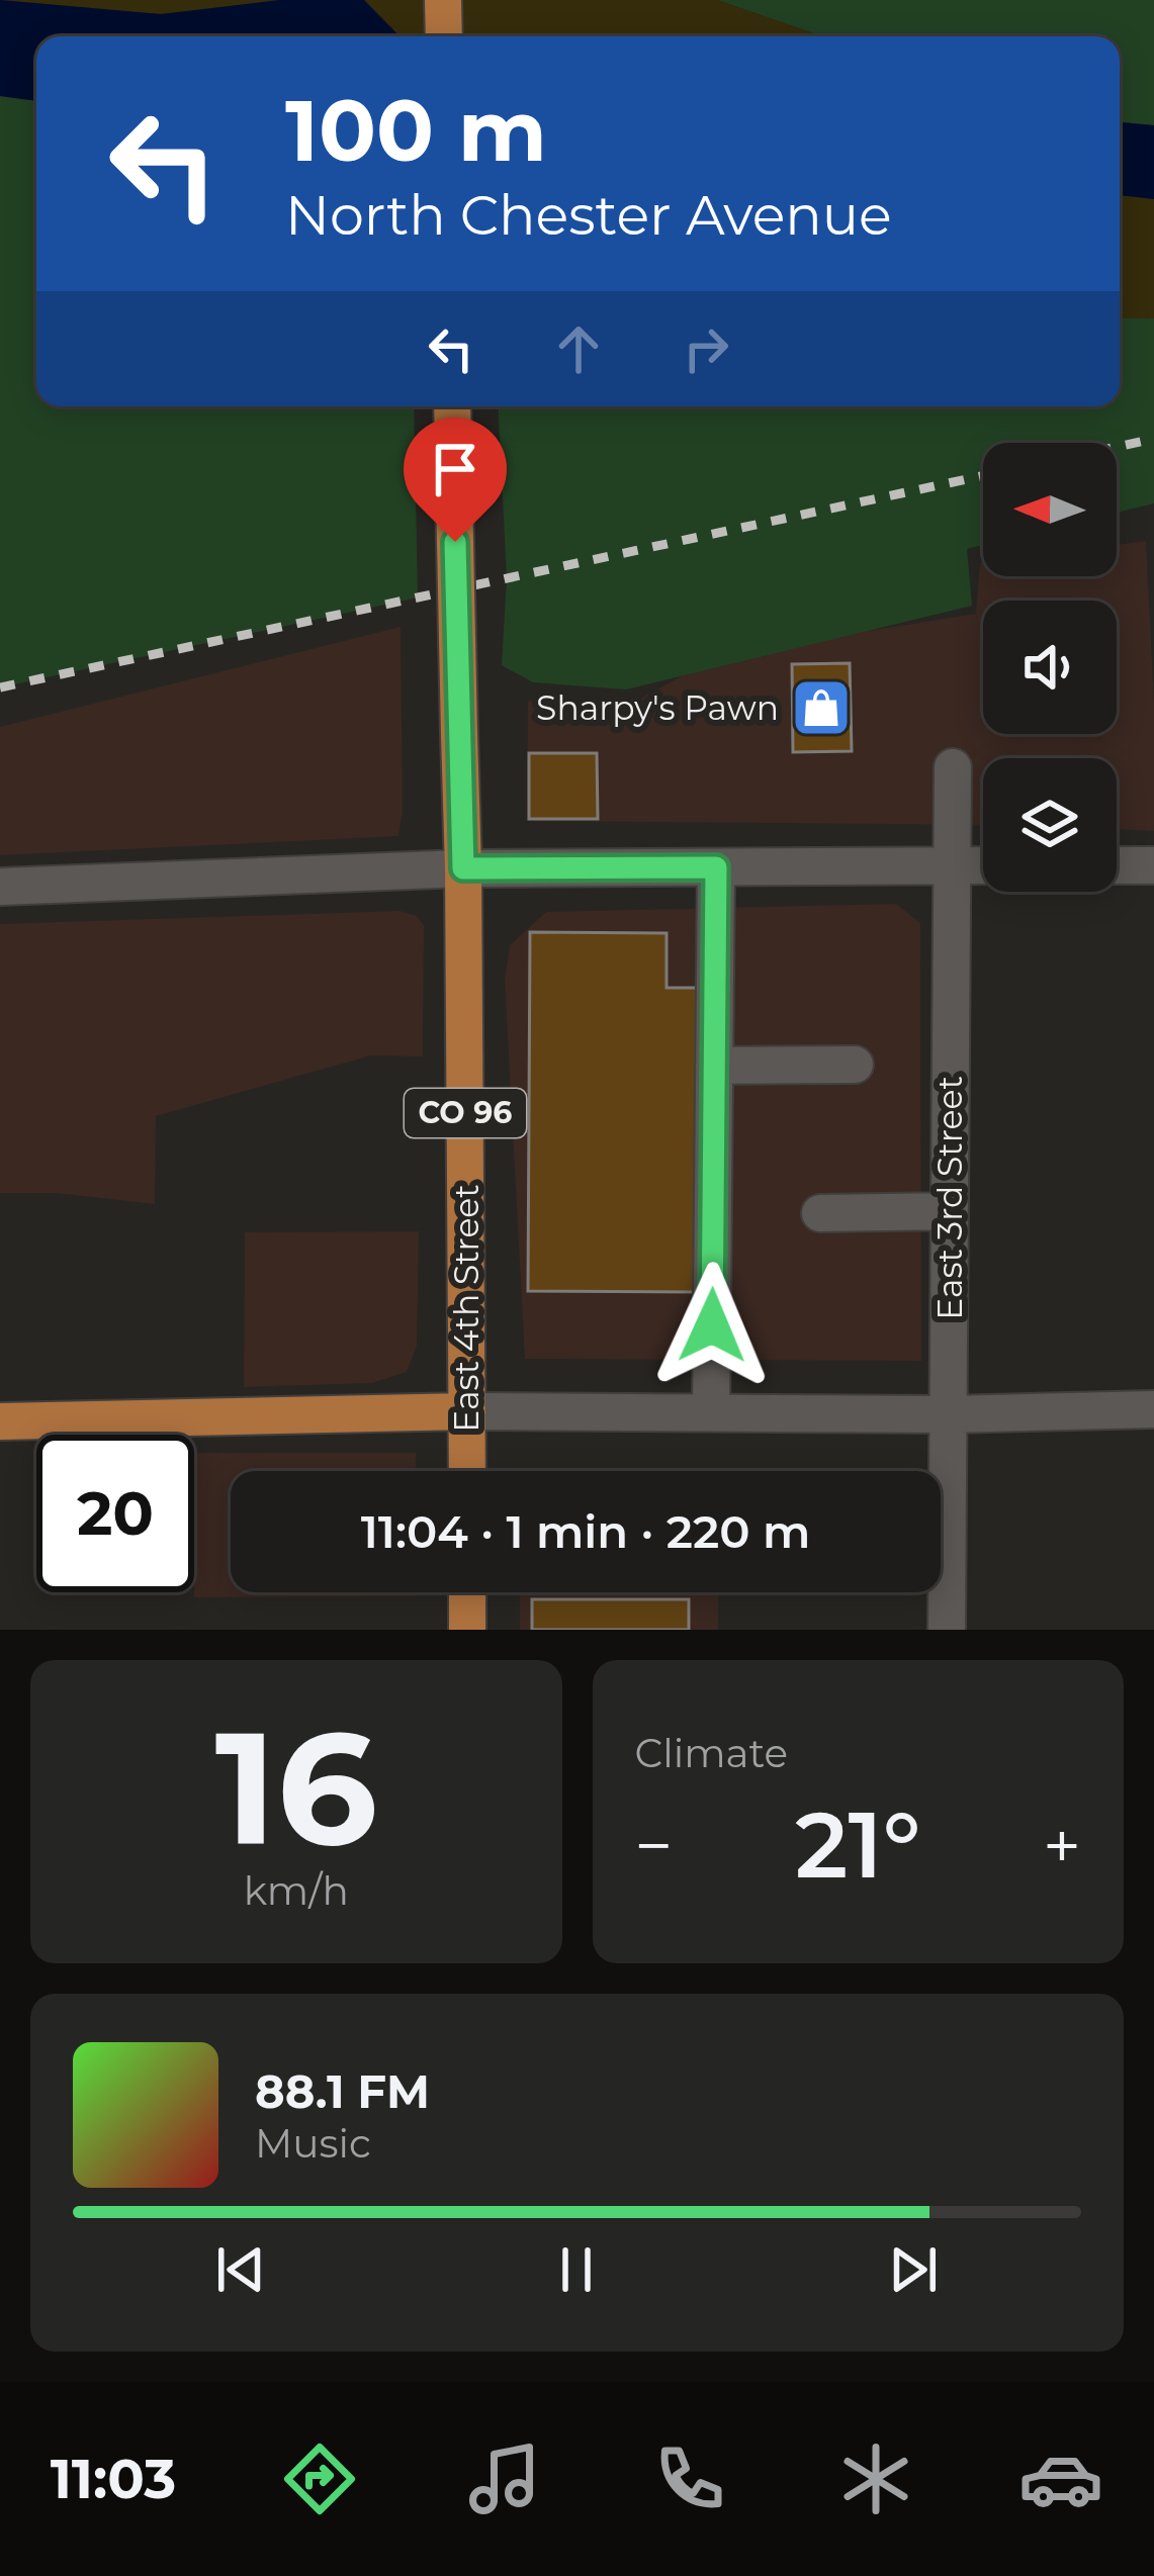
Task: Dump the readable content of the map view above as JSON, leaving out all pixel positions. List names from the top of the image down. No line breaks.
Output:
{"streets":{"main road":["CO 96","East 4th Street"],"street":["East 3rd Street"]},"places":{"shop":["Sharpy's Pawn"]},"north":"left","page":{"turn":["100 m","North Chester Avenue"],"limit":"20","trip":"11:04 · 1 min · 220 m","tile":[["16","km/h"],"Climate"],"heat":["−","21°","+"],"song":["88.1 FM","Music"],"tabs":"11:03"}}
